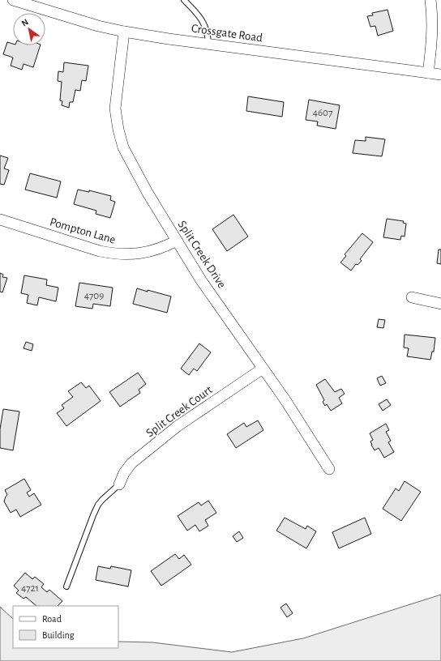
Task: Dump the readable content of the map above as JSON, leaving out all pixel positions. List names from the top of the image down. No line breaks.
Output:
{"streets":{"street":["Crossgate Road","Pompton Lane","Split Creek Drive","Split Creek Court"]},"crossings":[["Crossgate Road","Split Creek Drive"],["Pompton Lane","Split Creek Drive"],["Split Creek Drive","Split Creek Court"]],"house_numbers":["4607","4709","4721"],"legend":["Road","Building"],"north":"top left"}
